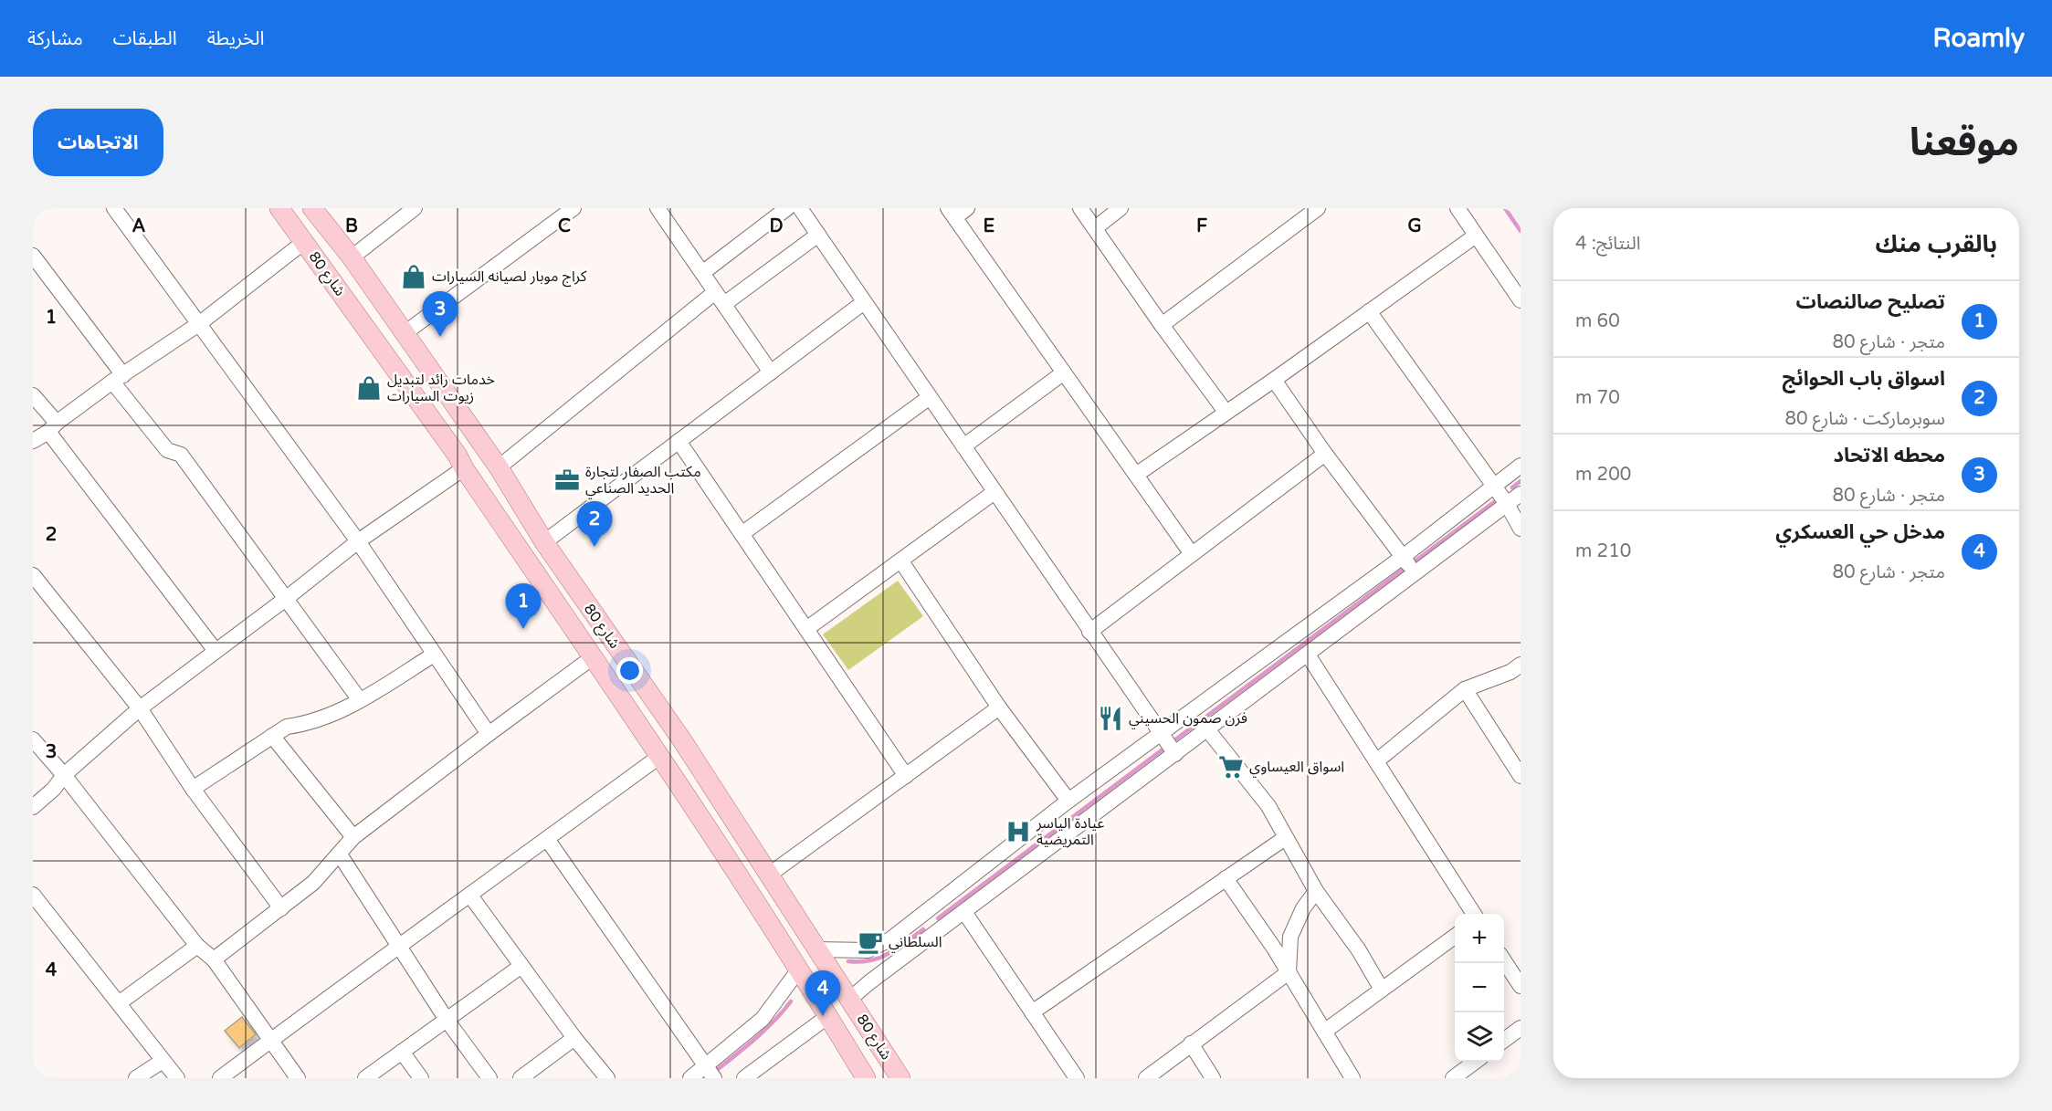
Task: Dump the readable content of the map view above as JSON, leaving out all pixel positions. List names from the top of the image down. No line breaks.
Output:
{"streets":{"main road":["شارع 80"]},"places":{"shop":["كراج موبار لصيانه السيارات","خدمات رائد لتبديل زيوت السيارات"],"office":["مكتب الصفار لتجارة الحديد الصناعي"],"restaurant":["فرن صمون الحسيني"],"supermarket":["اسواق العيساوي"],"hospital":["عيادة الياسر التمريضية"],"cafe":["السلطاني"]},"page":{"header":"Roamly","nav":["الخريطة","الطبقات","مشاركة"],"title":"موقعنا","buttons":"الاتجاهات","heading":["بالقرب منك","النتائج: 4"],"list":[{"mark":"1","name":"تصليح صالنصات","note":"متجر · شارع 80","value":"60 m"},{"mark":"2","name":"اسواق باب الحوائج","note":"سوبرماركت · شارع 80","value":"70 m"},{"mark":"3","name":"محطه الاتحاد","note":"متجر · شارع 80","value":"200 m"},{"mark":"4","name":"مدخل حي العسكري","note":"متجر · شارع 80","value":"210 m"}],"pins":["3","2","1","4"],"map_buttons":["+","−"]},"grid":{"columns":["A","B","C","D","E","F","G"],"rows":["1","2","3","4"]}}
